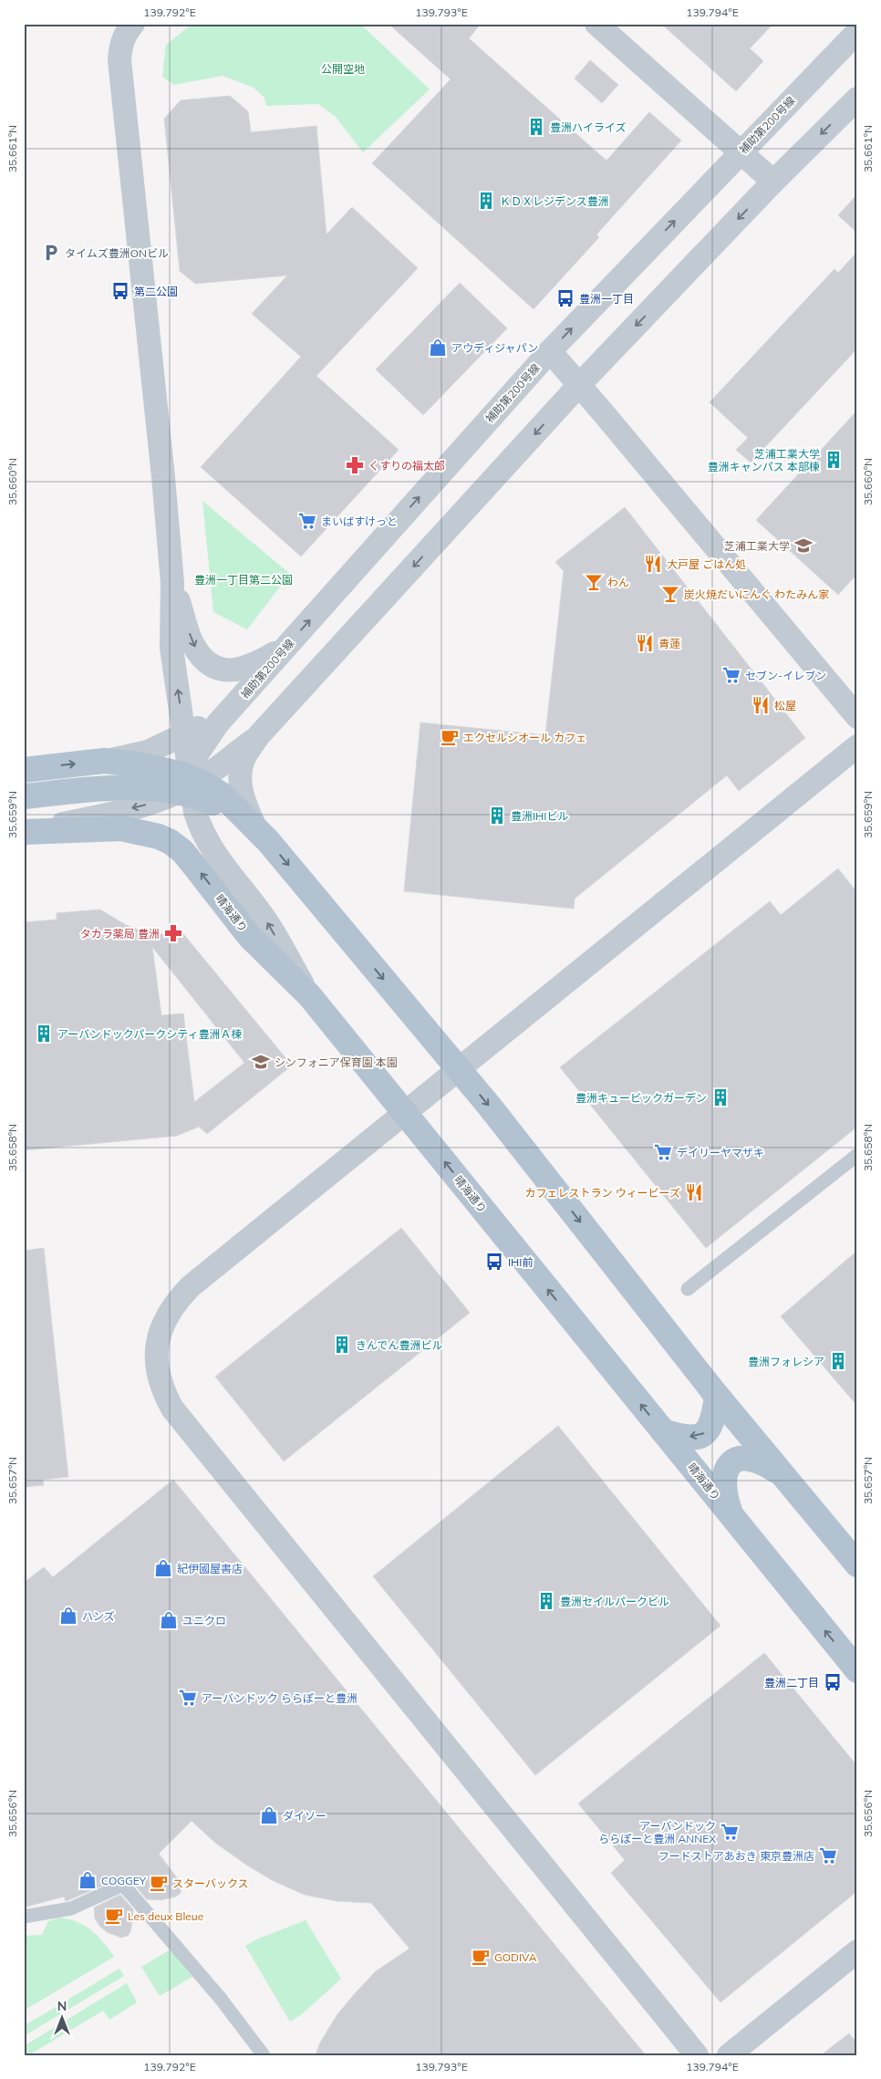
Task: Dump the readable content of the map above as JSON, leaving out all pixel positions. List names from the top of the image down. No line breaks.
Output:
{"streets":{"main road":["晴海通り"],"street":["補助第200号線"]},"parks":["公開空地","豊洲一丁目第二公園"],"places":{"building":["豊洲ハイライズ","ＫＤＸレジデンス豊洲","芝浦工業大学 豊洲キャンパス 本部棟","豊洲IHIビル","アーバンドックパークシティ豊洲Ａ棟","豊洲キュービックガーデン","きんでん豊洲ビル","豊洲フォレシア","豊洲セイルパークビル"],"parking":["タイムズ豊洲ONビル"],"bus stop":["第二公園","豊洲一丁目","IHI前","豊洲二丁目"],"shop":["アウディジャパン","紀伊國屋書店","ハンズ","ユニクロ","ダイソー","COGGEY"],"pharmacy":["くすりの福太郎","タカラ薬局 豊洲"],"supermarket":["まいばすけっと","セブン-イレブン","デイリーヤマザキ","アーバンドック ららぽーと豊洲","アーバンドック ららぽーと豊洲 ANNEX","フードストアあおき 東京豊洲店"],"school or university":["芝浦工業大学","シンフォニア保育園 本園"],"restaurant":["大戸屋 ごはん処","青蓮","松屋","カフェレストラン ウィービーズ"],"bar":["わん","炭火焼だいにんぐ わたみん家"],"cafe":["エクセルシオール カフェ","スターバックス","Les deux Bleue","GODIVA"]},"north":"top","coordinates":["139.792°E","139.793°E","139.794°E","35.661°N","35.660°N","35.659°N","35.658°N","35.657°N","35.656°N"]}
